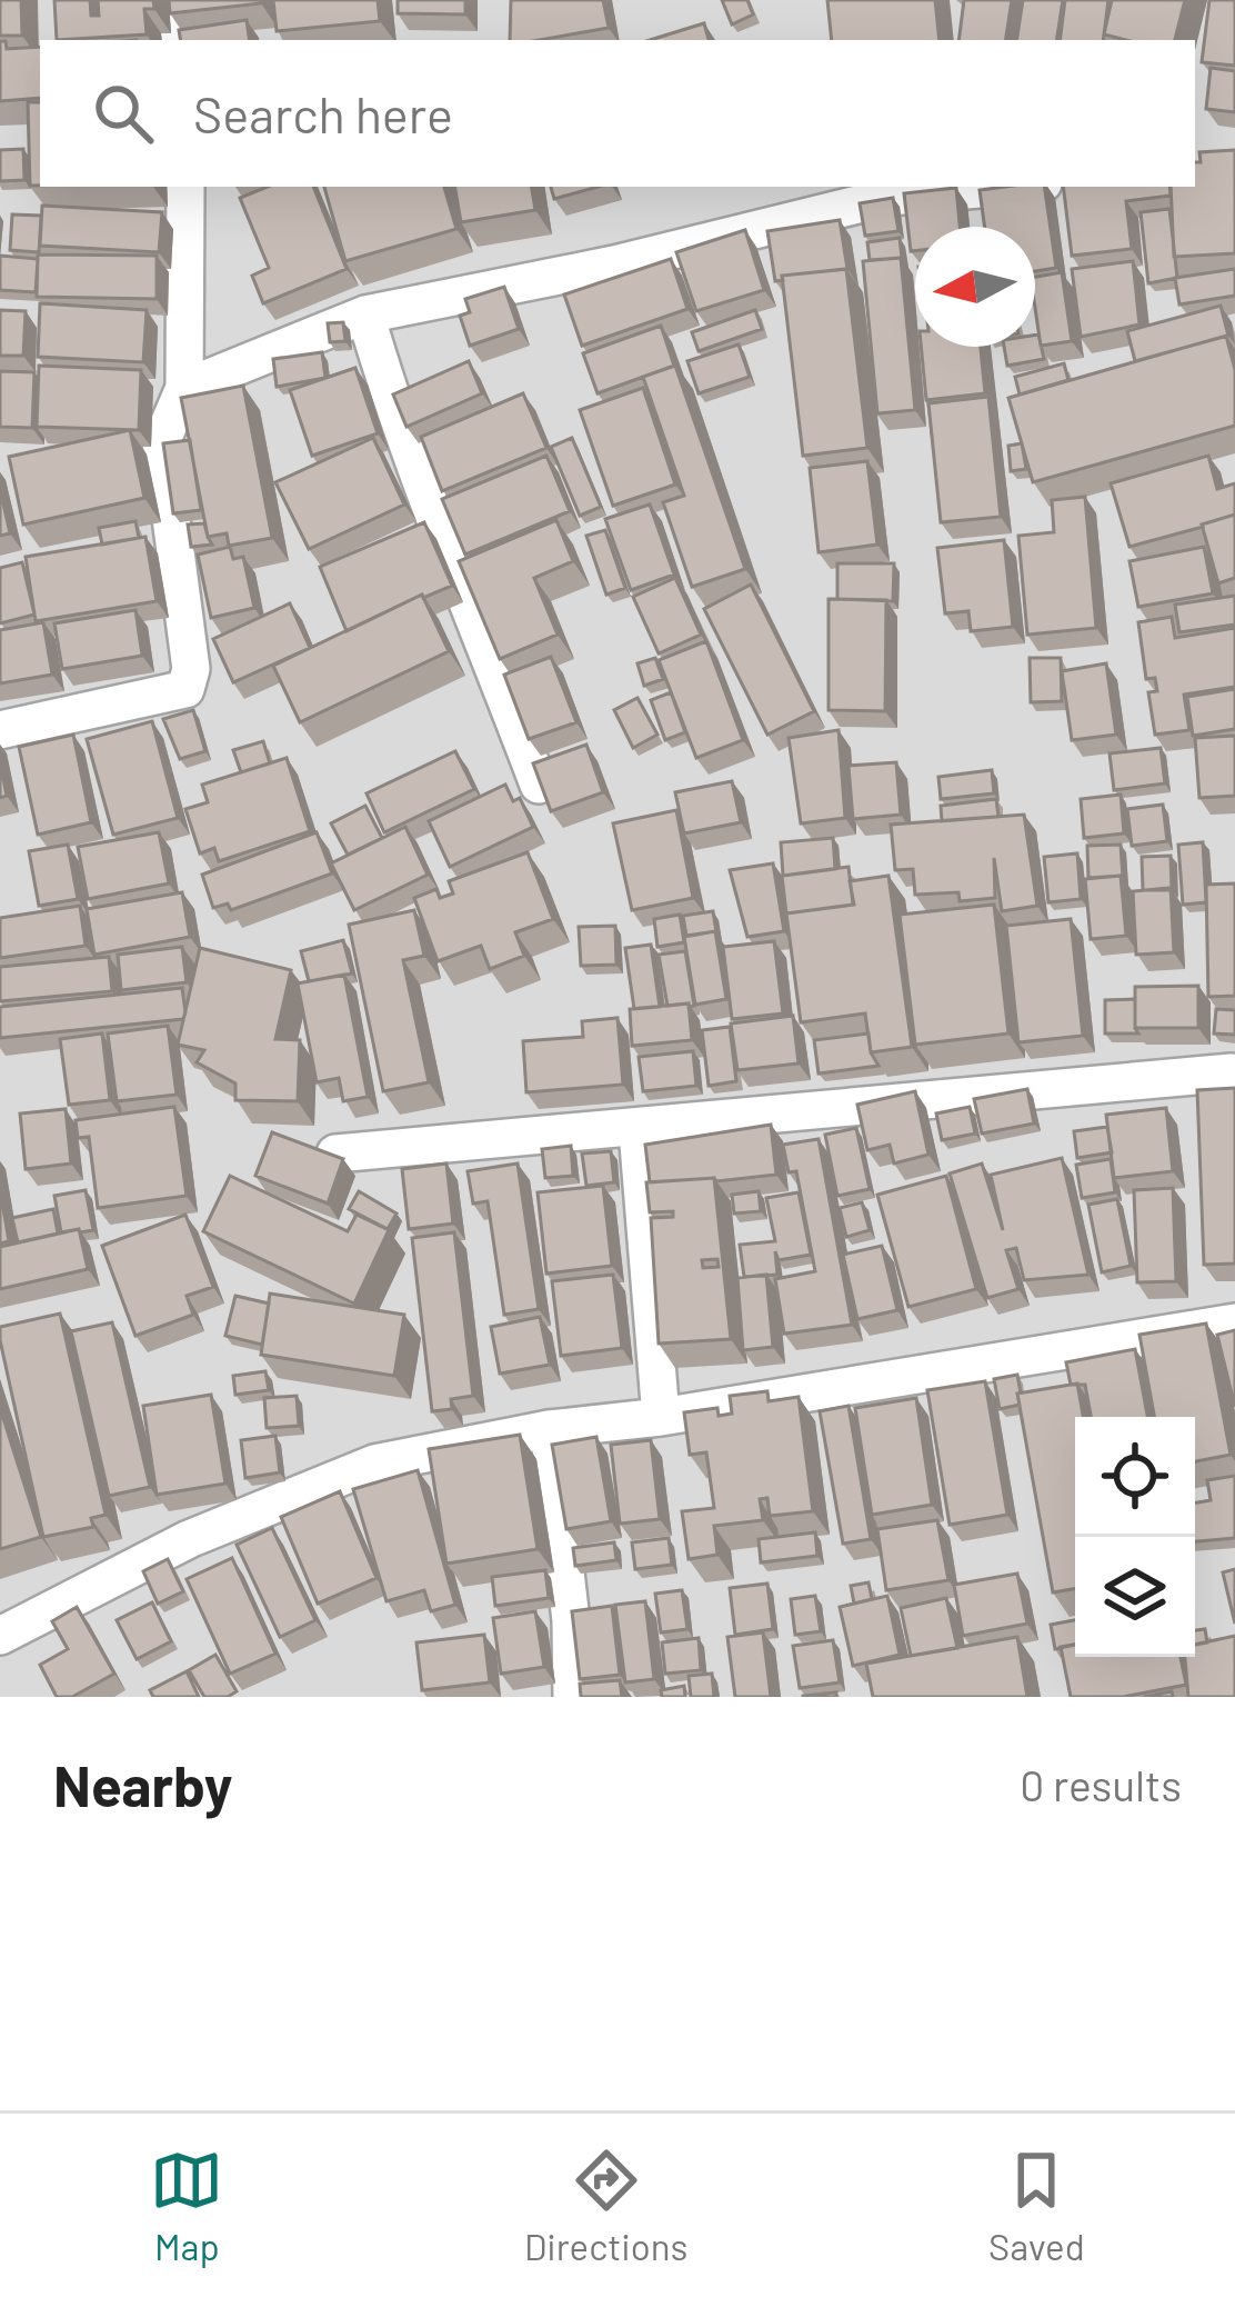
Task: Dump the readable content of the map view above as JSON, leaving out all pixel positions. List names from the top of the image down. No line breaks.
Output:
{"north":"left","page":{"search":"Search here","heading":["Nearby","0 results"],"nav":["Map","Directions","Saved"]}}
